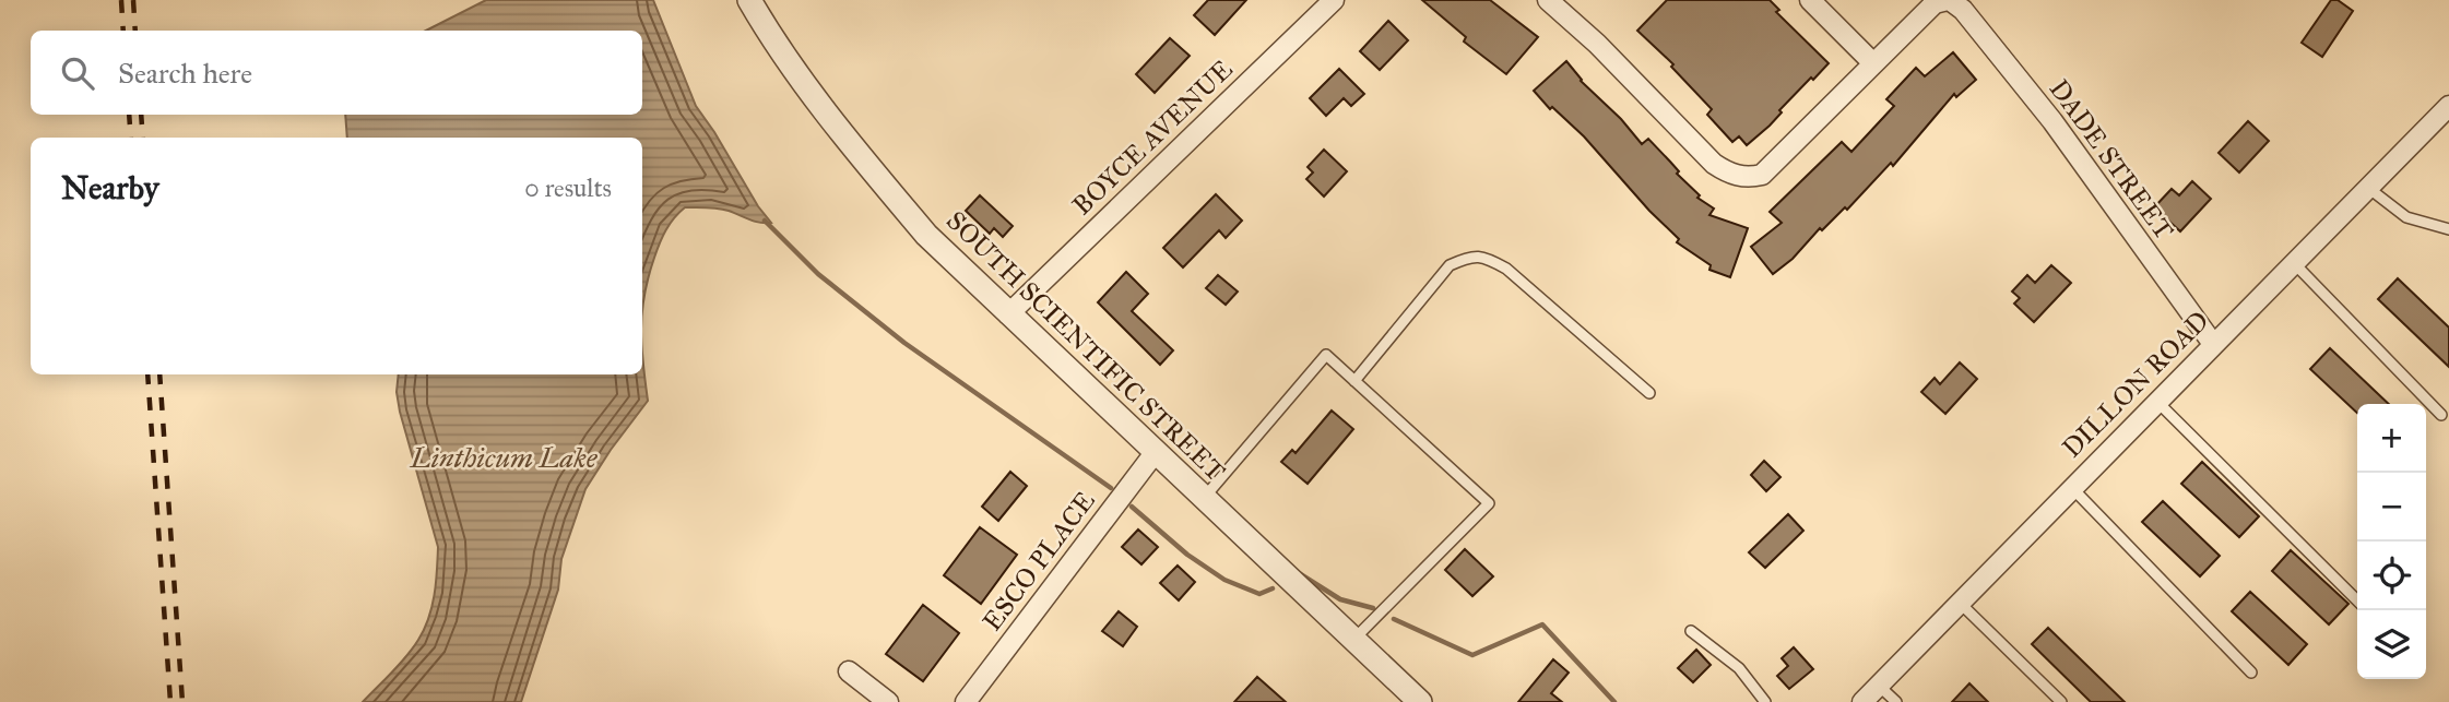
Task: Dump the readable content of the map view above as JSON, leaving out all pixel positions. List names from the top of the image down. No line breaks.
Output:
{"streets":{"street":["BOYCE AVENUE","DADE STREET","SOUTH SCIENTIFIC STREET","DILLON ROAD","ESCO PLACE"]},"crossings":[["BOYCE AVENUE","SOUTH SCIENTIFIC STREET"],["DADE STREET","DILLON ROAD"],["SOUTH SCIENTIFIC STREET","ESCO PLACE"]],"water":["Linthicum Lake"],"page":{"search":"Search here","heading":["Nearby","0 results"],"map_buttons":["+","−"]}}
